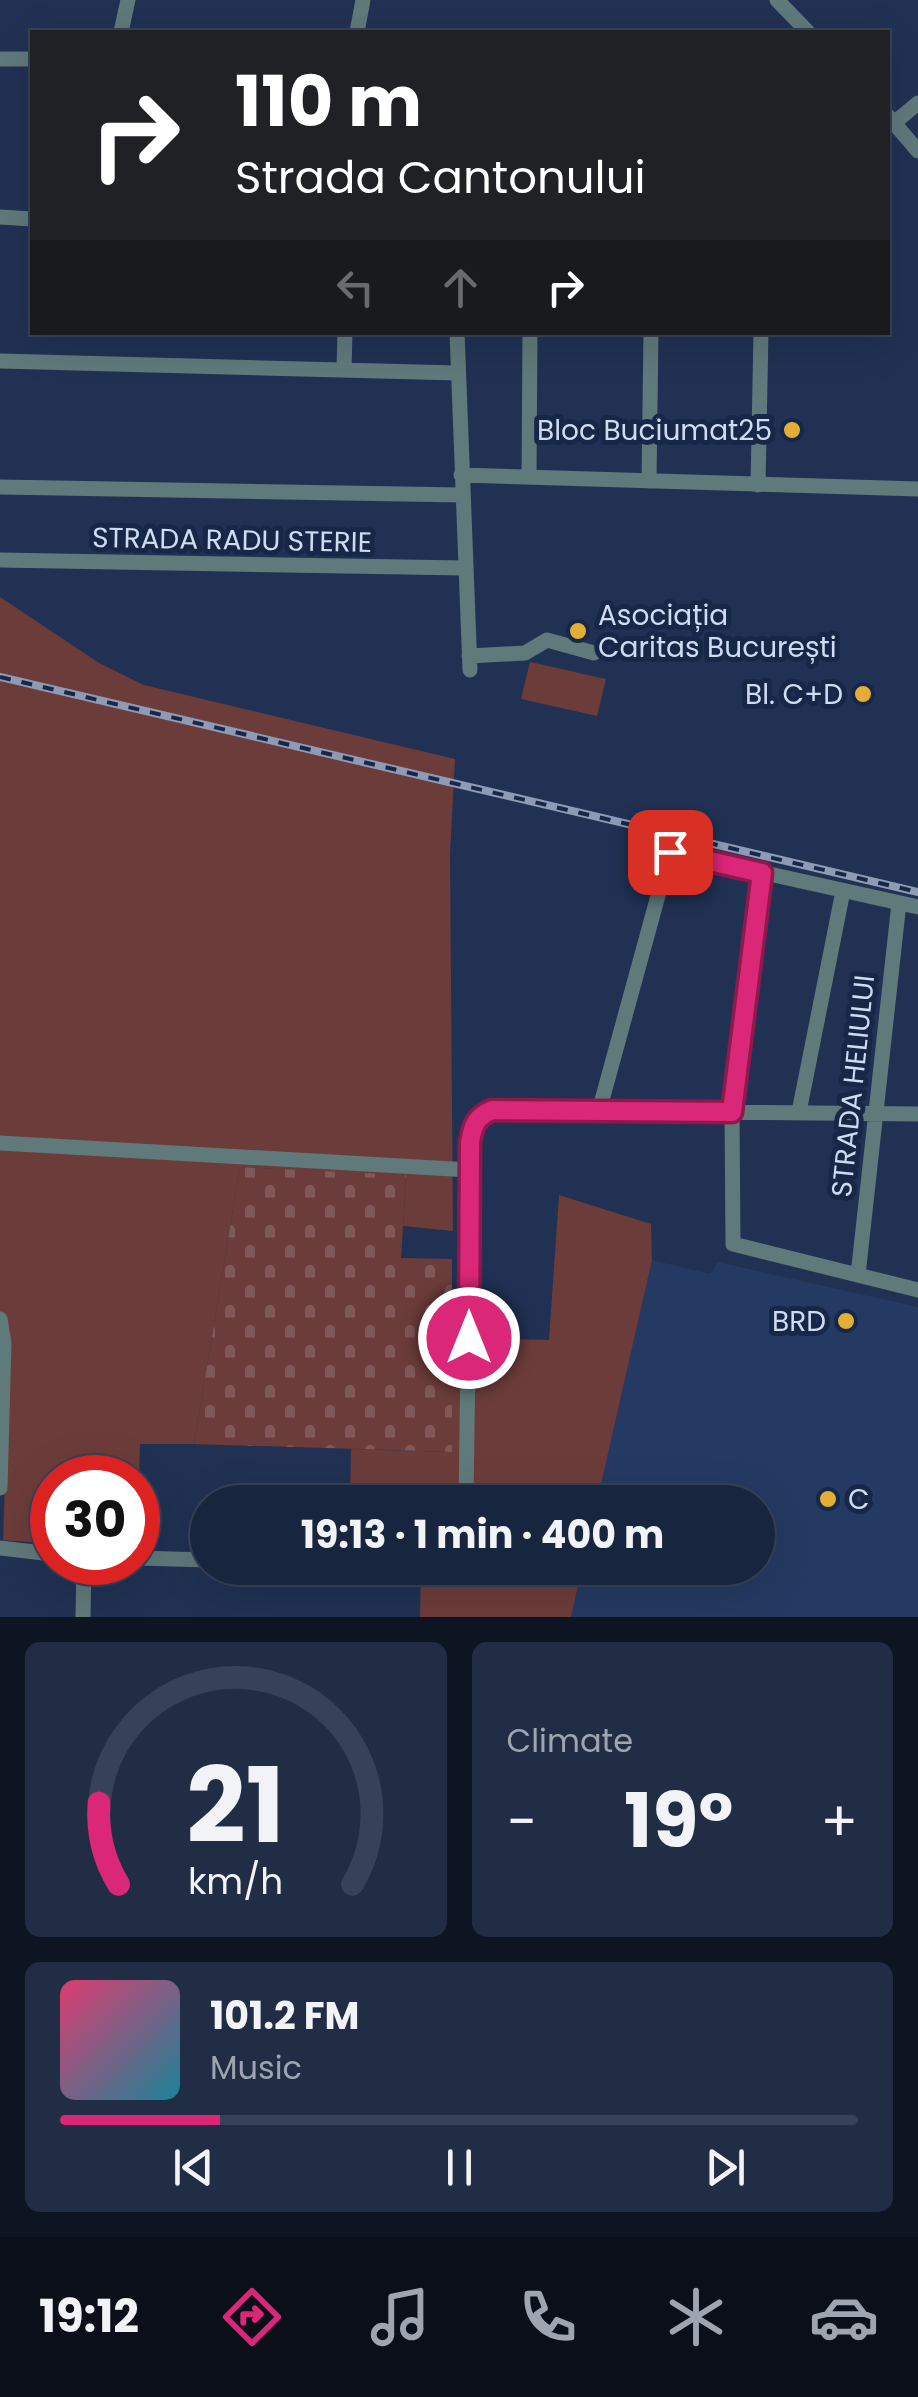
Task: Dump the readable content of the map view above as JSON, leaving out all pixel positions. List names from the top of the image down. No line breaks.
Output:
{"streets":{"street":["STRADA RADU STERIE","STRADA HELIULUI"]},"places":["Bloc Buciumat25","Asociația Caritas București","Bl. C+D","BRD","C"],"page":{"turn":["110 m","Strada Cantonului"],"limit":"30","trip":"19:13 · 1 min · 400 m","tile":"Climate","heat":["−","19°","+"],"song":["101.2 FM","Music"],"tabs":"19:12","gauge":["21","km/h"]}}
